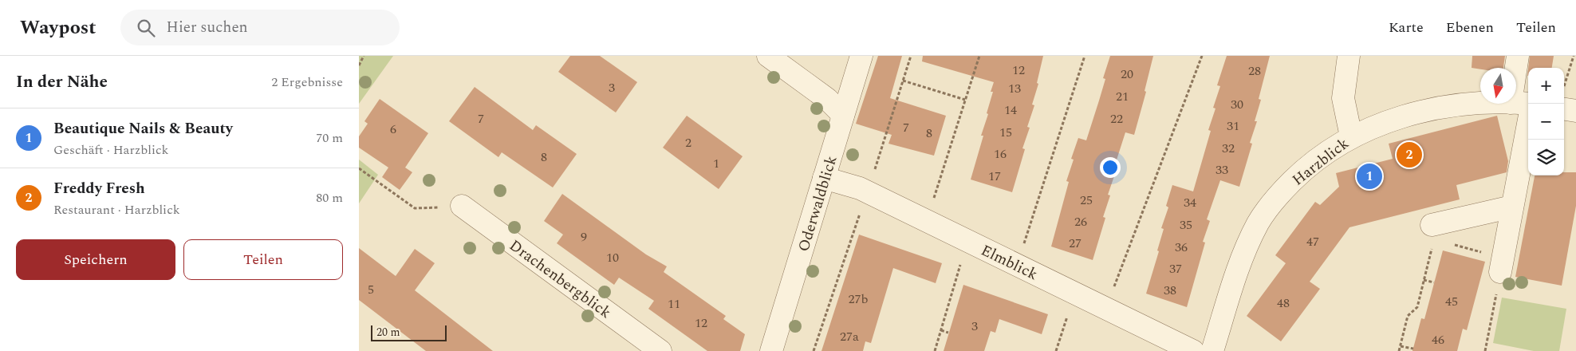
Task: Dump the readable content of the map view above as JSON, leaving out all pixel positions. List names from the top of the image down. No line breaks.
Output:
{"streets":{"street":["Harzblick","Oderwaldblick","Elmblick","Drachenbergblick"]},"crossings":[["Oderwaldblick","Elmblick"]],"house_numbers":["12","28","20","3","13","21","30","14","7","22","31","7","6","15","8","2","32","16","8","1","33","17","25","34","26","35","9","47","27","36","10","37","5","38","27b","45","48","11","12","3","27a","46"],"scale_bar":"20 m","north":"bottom","page":{"header":"Waypost","search":"Hier suchen","nav":["Karte","Ebenen","Teilen"],"heading":["In der Nähe","2 Ergebnisse"],"map_buttons":["+","−"],"list":[{"mark":"1","name":"Beautique Nails & Beauty","note":"Geschäft · Harzblick","value":"70 m"},{"mark":"2","name":"Freddy Fresh","note":"Restaurant · Harzblick","value":"80 m"}],"pins":["2","1"],"buttons":["Speichern","Teilen"],"scale":"20 m"}}
